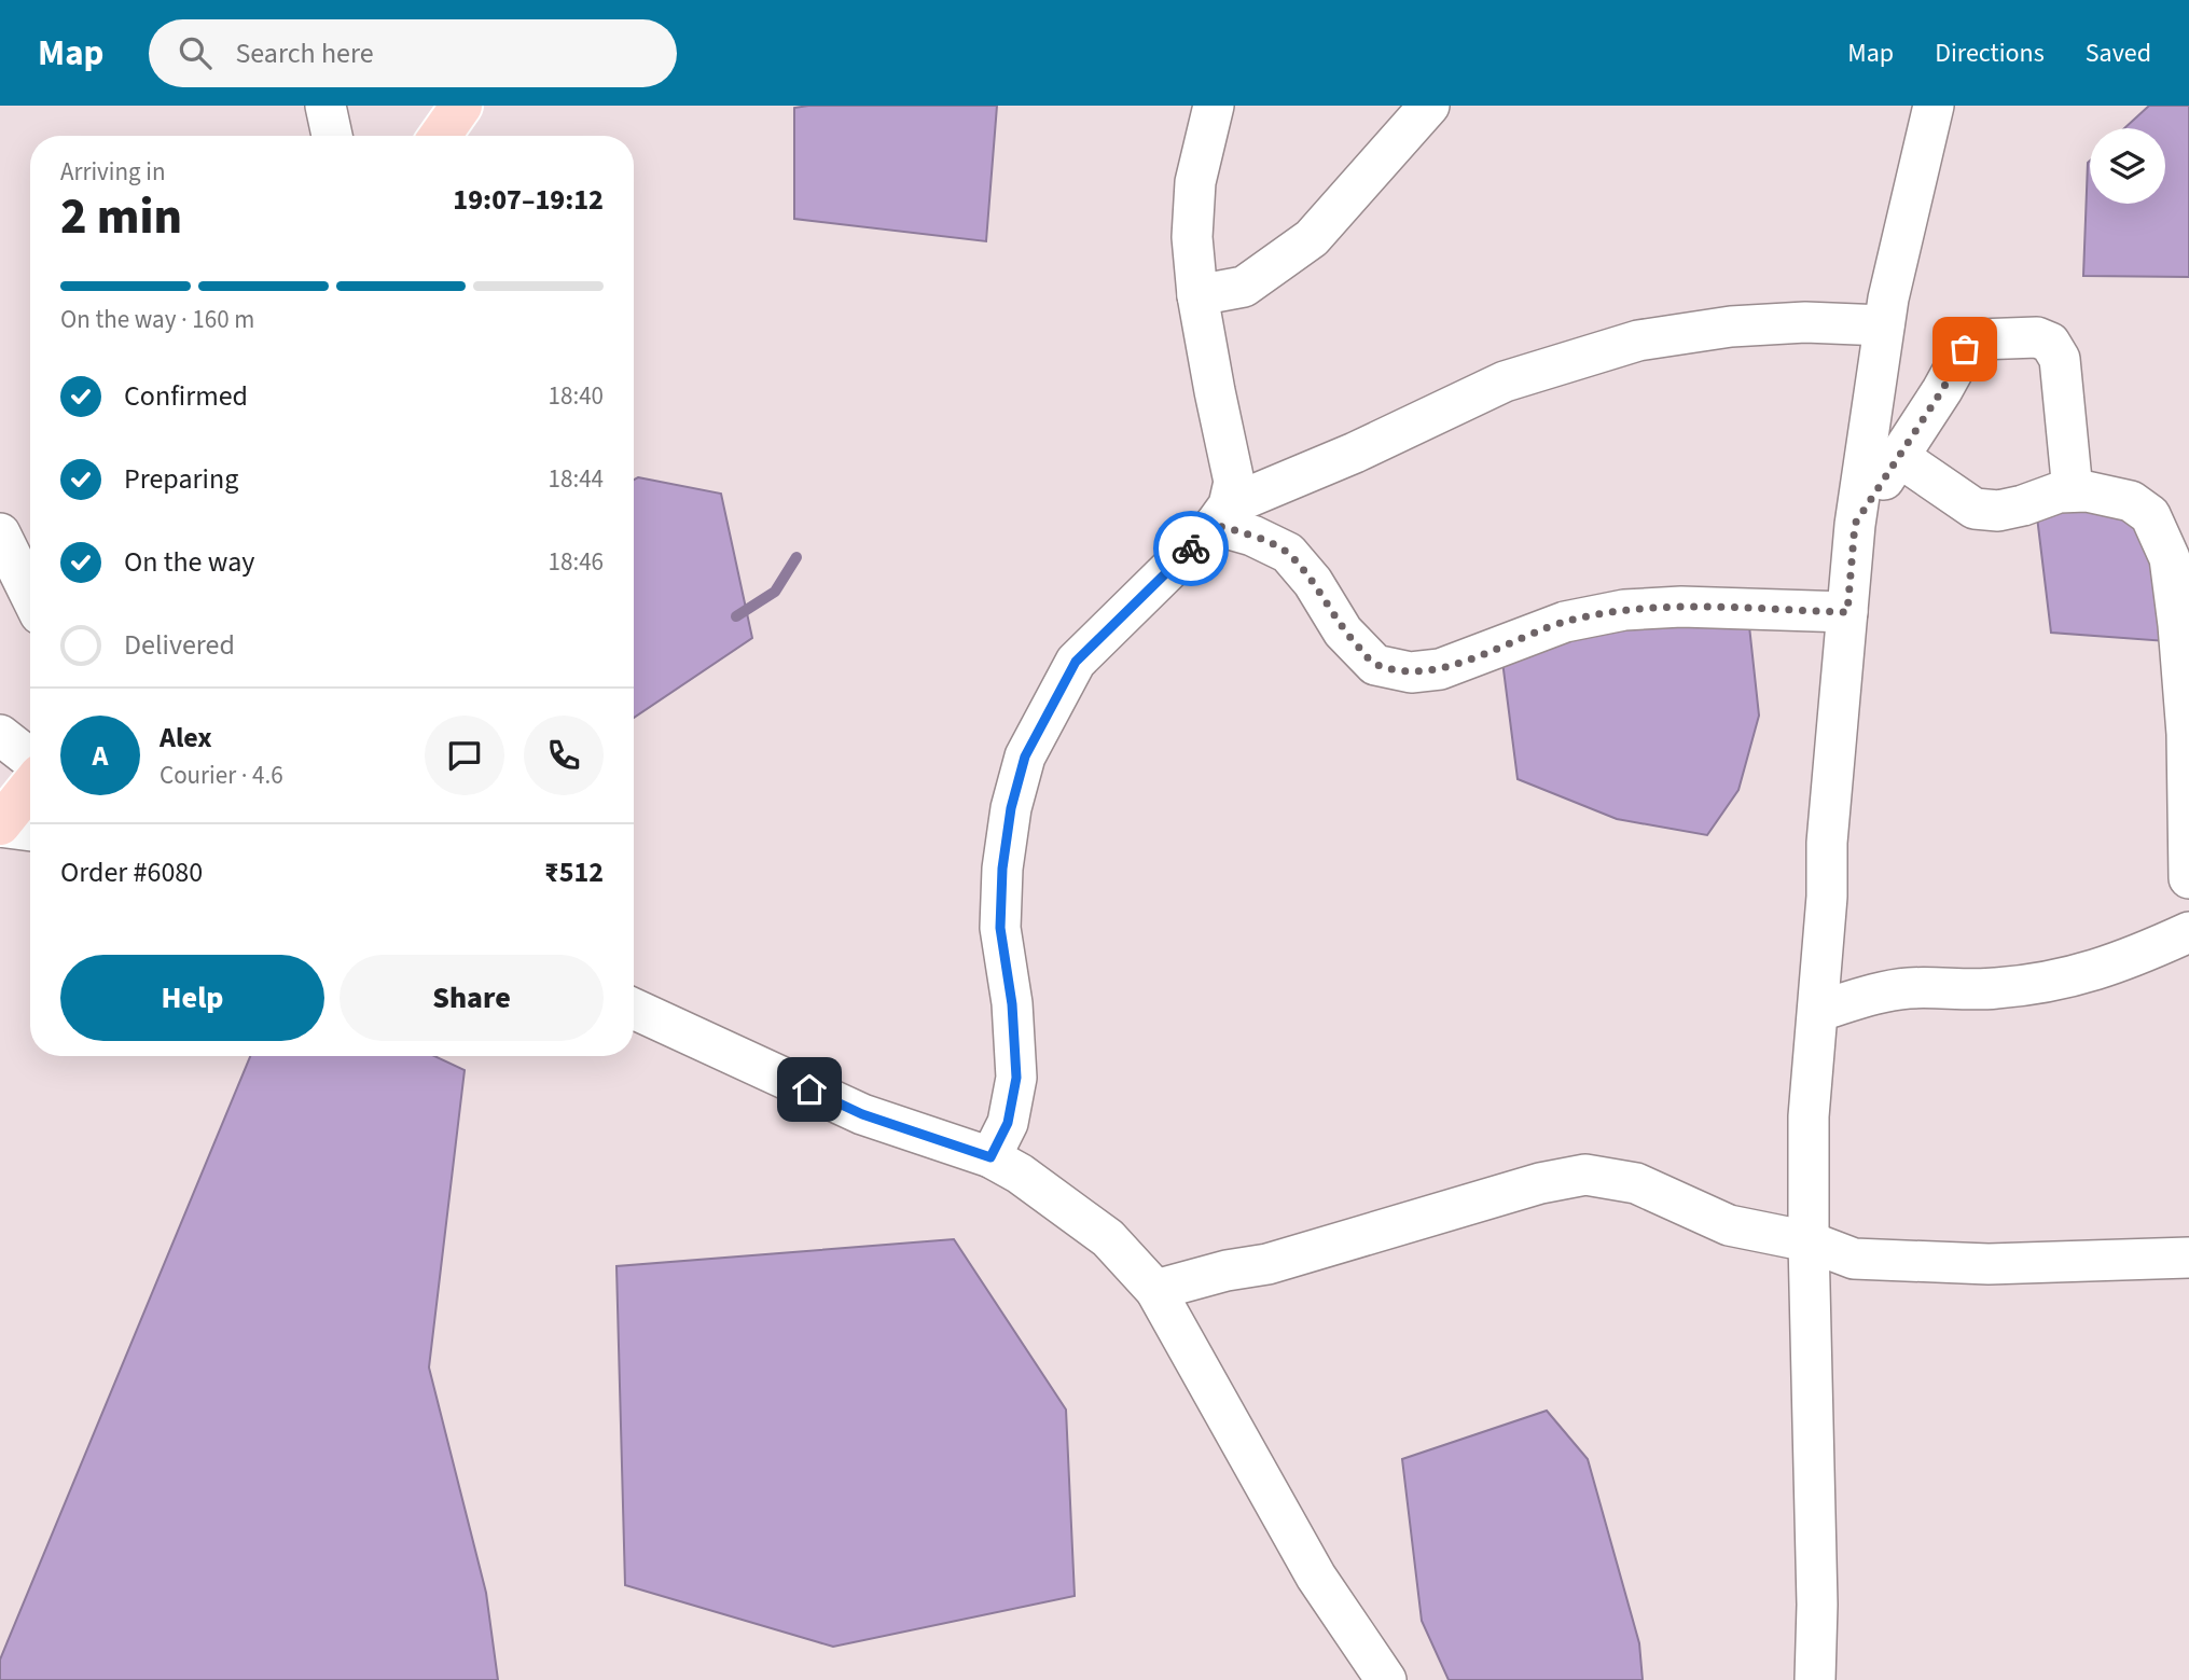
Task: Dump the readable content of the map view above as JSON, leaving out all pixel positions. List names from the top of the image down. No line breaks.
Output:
{"page":{"header":"Map","search":"Search here","nav":["Map","Directions","Saved"],"heading":["2 min","Arriving in","19:07–19:12"],"panel":["Alex","Courier · 4.6","Order #6080","₹512"],"bar":"On the way · 160 m","list":[["Confirmed","18:40"],["Preparing","18:44"],["On the way","18:46"],"Delivered"],"round":"A","buttons":["Help","Share"]}}
